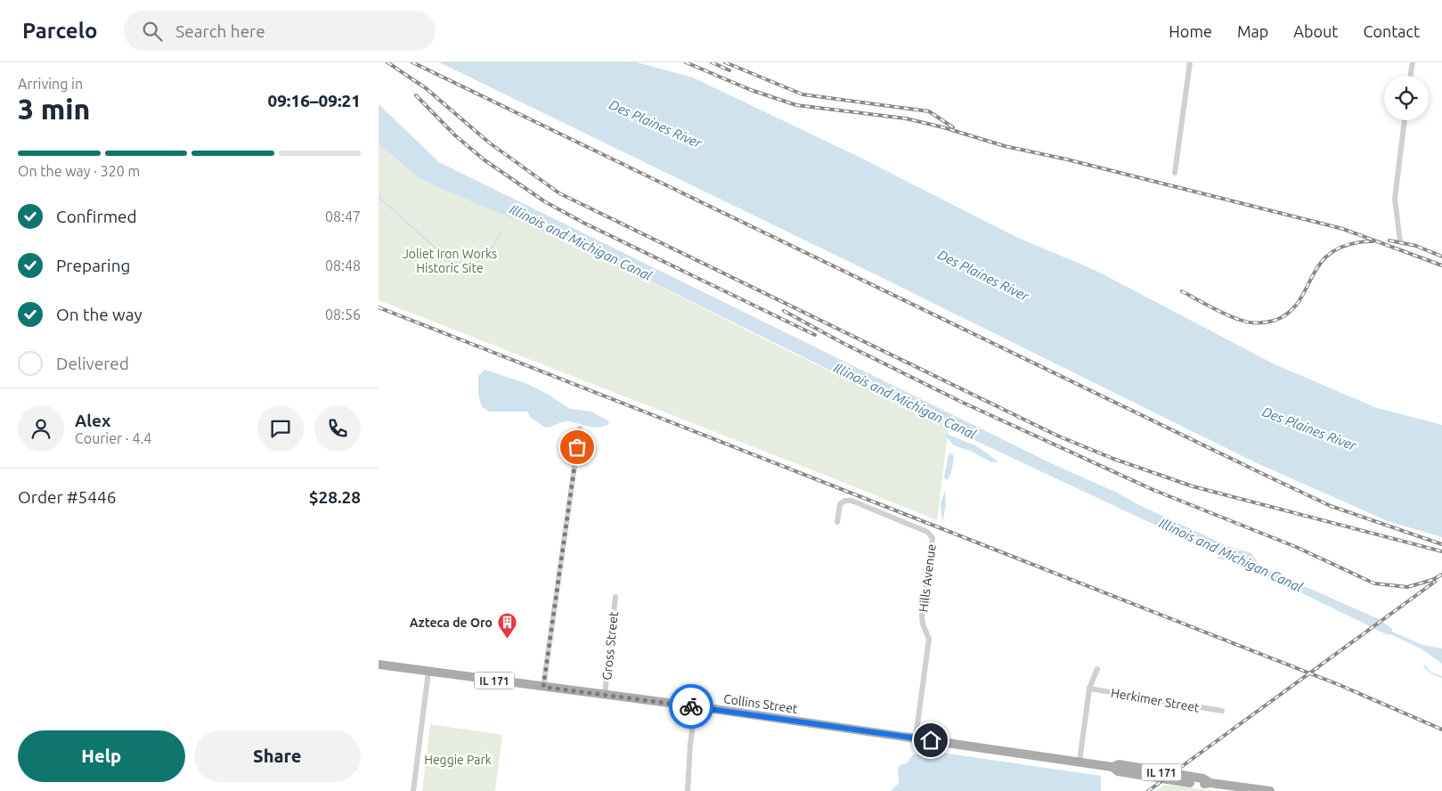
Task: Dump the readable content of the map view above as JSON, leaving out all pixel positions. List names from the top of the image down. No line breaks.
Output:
{"streets":{"main road":["IL 171","Collins Street"],"street":["Hills Avenue","Gross Street","Herkimer Street"]},"crossings":[["Hills Avenue","Collins Street"],["Gross Street","Collins Street"]],"water":["Des Plaines River","Illinois and Michigan Canal"],"parks":["Joliet Iron Works Historic Site","Heggie Park"],"places":{"building":["Azteca de Oro"]},"page":{"header":"Parcelo","search":"Search here","nav":["Home","Map","About","Contact"],"heading":["3 min","Arriving in","09:16–09:21"],"panel":["Alex","Courier · 4.4","Order #5446","$28.28"],"bar":"On the way · 320 m","list":[["Confirmed","08:47"],["Preparing","08:48"],["On the way","08:56"],"Delivered"],"buttons":["Help","Share"]}}
